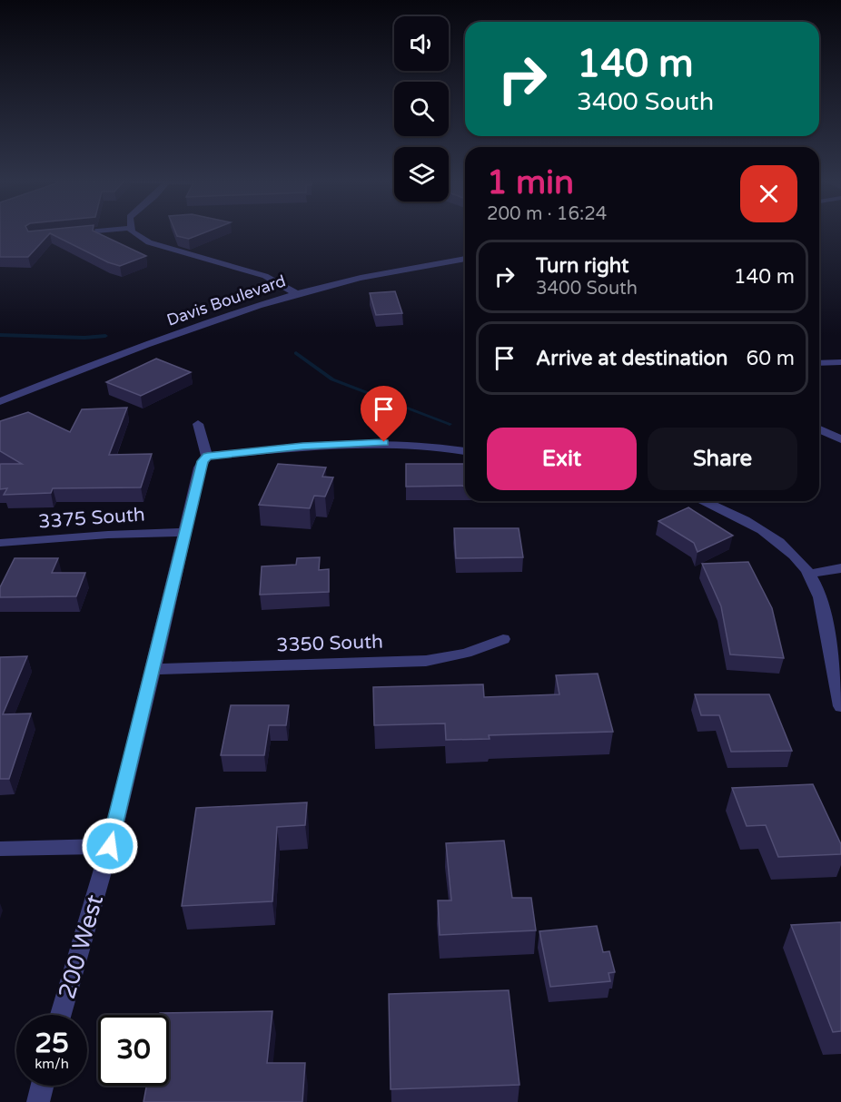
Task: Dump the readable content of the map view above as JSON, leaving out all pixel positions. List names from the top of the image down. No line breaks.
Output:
{"streets":{"street":["Davis Boulevard","3375 South","3350 South","200 West"]},"crossings":[["3375 South","200 West"],["3350 South","200 West"]],"page":{"turn":["140 m","3400 South"],"heading":["1 min","200 m · 16:24"],"list":[{"name":"Turn right","note":"3400 South","value":"140 m"},{"name":"Arrive at destination","value":"60 m"}],"buttons":["Exit","Share"],"speed":"25 km/h","limit":"30"}}
